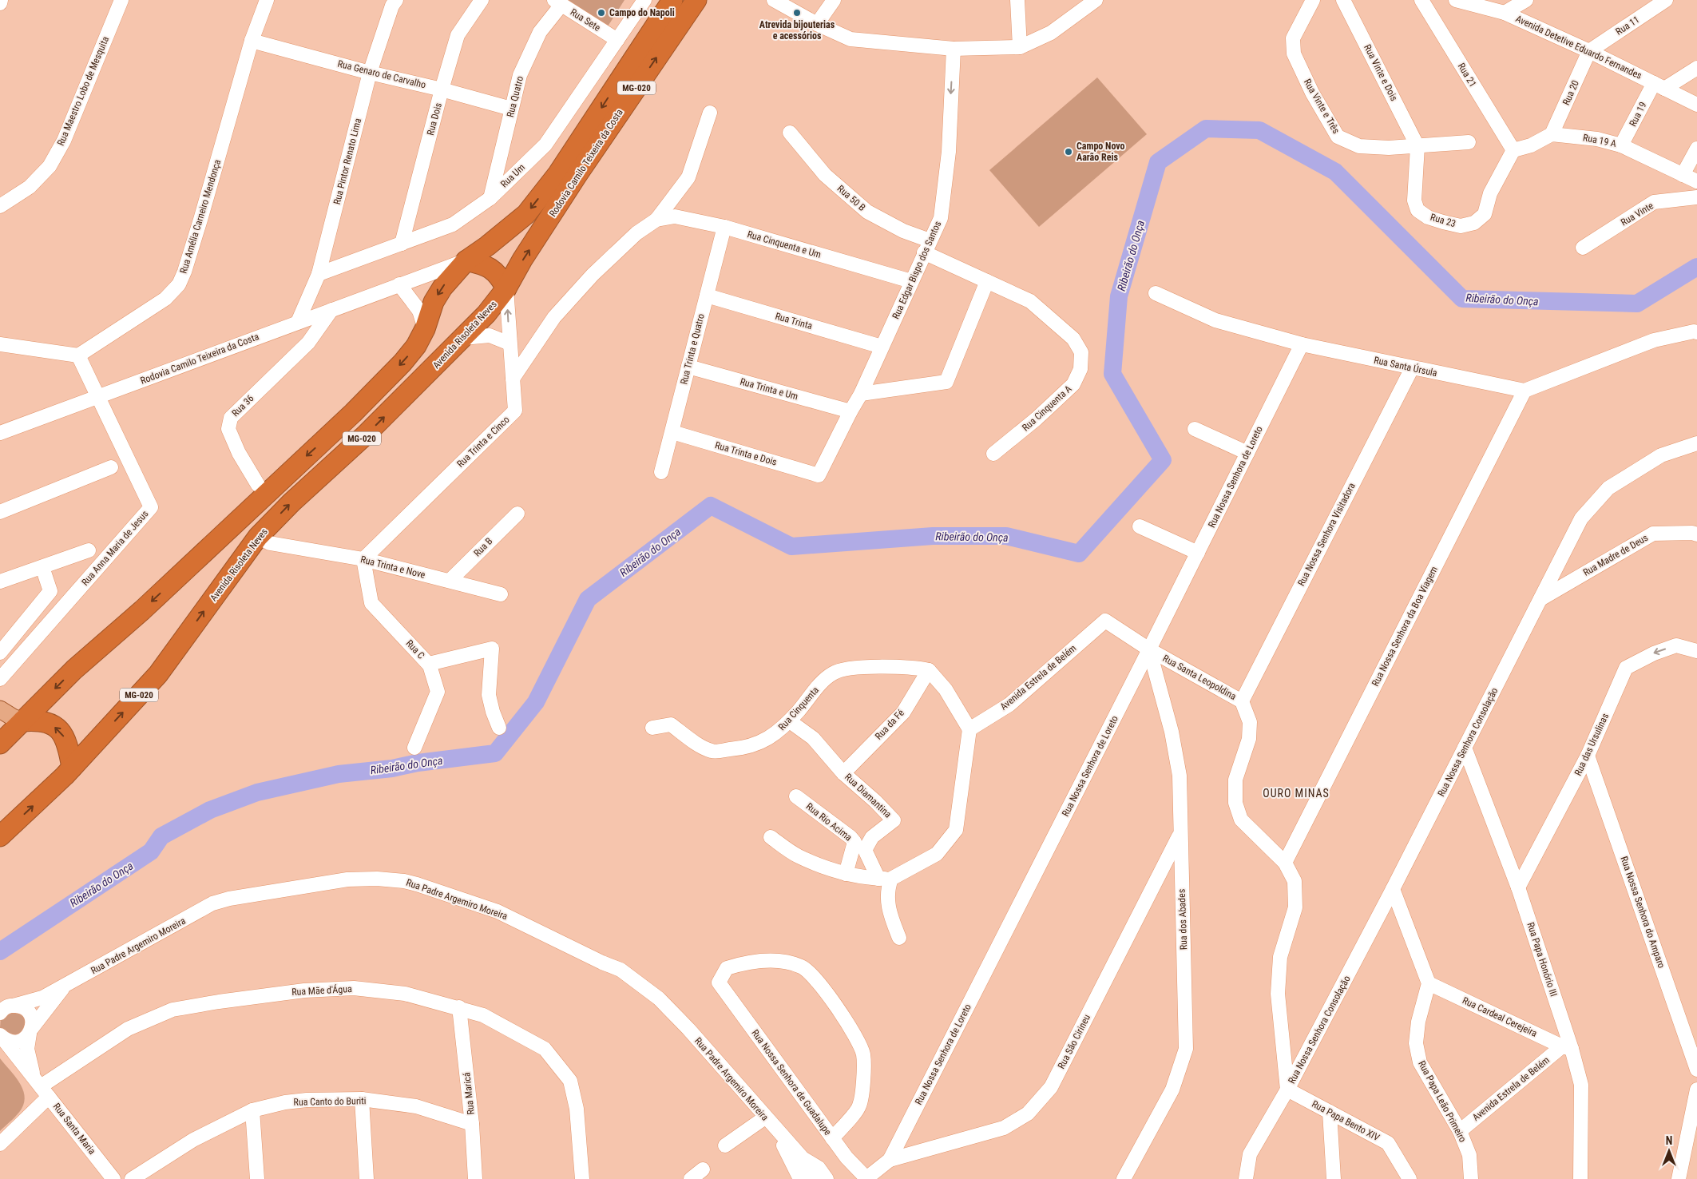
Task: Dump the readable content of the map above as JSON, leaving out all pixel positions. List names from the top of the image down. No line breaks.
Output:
{"streets":{"highway":["MG-020","Rodovia Camilo Teixeira da Costa","Avenida Risoleta Neves"],"street":["Rua Sete","Rua 11","Avenida Detetive Eduardo Fernandes","Rua Vinte e Dois","Rua Genaro de Carvalho","Rua 21","Rua Maestro Lobo de Mesquita","Rua 20","Rua Quatro","Rua Vinte e Três","Rua 19","Rua Dois","Rua 19 A","Rua Pintor Renato Lima","Rua Um","Rua 50 B","Rua Vinte","Rua Amélia Carneiro Mendonça","Rua 23","Rua Cinquenta e Um","Rua Edgar Bispo dos Santos","Rua Trinta","Rua Trinta e Quatro","Rua Santa Úrsula","Rua Trinta e Um","Rua 36","Rua Cinquenta A","Rua Trinta e Cinco","Rua Trinta e Dois","Rua Nossa Senhora de Loreto","Rua Nossa Senhora Visitadora","Rua B","Rua Anna Maria de Jesus","Rua Madre de Deus","Rua Trinta e Nove","Rua Nossa Senhora da Boa Viagem","Rua C","Avenida Estrela de Belém","Rua Santa Leopoldina","Rua Cinquenta","Rua da Fé","Rua Nossa Senhora Consolação","Rua das Ursulinas","Rua Diamantina","Rua Rio Acima","Rua Padre Argemiro Moreira","Rua Nossa Senhora do Amparo","Rua dos Abades","Rua Papa Honório III","Rua Mãe d'Água","Rua Cardeal Cerejeira","Rua São Cirineu","Rua Nossa Senhora de Guadalupe","Rua Maricá","Rua Canto do Buriti","Rua Papa Leão Primeiro","Rua Papa Bento XIV","Rua Santa Maria"]},"crossings":[["Rua Sete","Rua Quatro"],["Rua Sete","Rua Um"],["Rua 11","Avenida Detetive Eduardo Fernandes"],["Rua 11","Rua 20"],["Avenida Detetive Eduardo Fernandes","Rua 20"],["Avenida Detetive Eduardo Fernandes","Rua 19"],["Rua Vinte e Dois","Rua Vinte e Três"],["Rua Vinte e Dois","Rua 23"],["Rua Genaro de Carvalho","Rua Quatro"],["Rua Genaro de Carvalho","Rua Dois"],["Rua Genaro de Carvalho","Rua Pintor Renato Lima"],["Rua Genaro de Carvalho","Rua Amélia Carneiro Mendonça"],["Rua 21","Rua 23"],["MG-020","Rodovia Camilo Teixeira da Costa"],["Rua 20","Rua 19 A"],["Rua Quatro","Rua Um"],["Rua Vinte e Três","Rua 23"],["Rua 19","Rua 19 A"],["Rua Dois","Rua Um"],["Rua Pintor Renato Lima","Rodovia Camilo Teixeira da Costa"],["Rua Pintor Renato Lima","Rua Um"],["Rodovia Camilo Teixeira da Costa","Avenida Risoleta Neves"],["Rodovia Camilo Teixeira da Costa","Rua 36"],["Rodovia Camilo Teixeira da Costa","Rua Trinta e Cinco"],["Rodovia Camilo Teixeira da Costa","Rua Anna Maria de Jesus"],["Rua 50 B","Rua Edgar Bispo dos Santos"],["Rua 50 B","Rua Cinquenta A"],["Rua Amélia Carneiro Mendonça","Rua Anna Maria de Jesus"],["Rua Cinquenta e Um","Rua Edgar Bispo dos Santos"],["Rua Cinquenta e Um","Rua Trinta e Quatro"],["Rua Cinquenta e Um","Rua Trinta e Cinco"],["Rua Edgar Bispo dos Santos","Rua Trinta"],["Rua Edgar Bispo dos Santos","Rua Trinta e Um"],["Rua Edgar Bispo dos Santos","Rua Trinta e Dois"],["Rua Trinta","Rua Trinta e Quatro"],["Avenida Risoleta Neves","Rua Trinta e Cinco"],["Avenida Risoleta Neves","Rua Trinta e Nove"],["Rua Trinta e Quatro","Rua Trinta e Um"],["Rua Trinta e Quatro","Rua Trinta e Dois"],["Rua Santa Úrsula","Rua Nossa Senhora de Loreto"],["Rua Santa Úrsula","Rua Nossa Senhora Visitadora"],["Rua Santa Úrsula","Rua Nossa Senhora da Boa Viagem"],["Rua Trinta e Cinco","Rua Trinta e Nove"],["Rua Trinta e Cinco","Rua C"],["Rua Nossa Senhora de Loreto","Rua Santa Leopoldina"],["Rua Nossa Senhora de Loreto","Rua dos Abades"],["Rua Nossa Senhora de Loreto","Rua São Cirineu"],["Rua Nossa Senhora de Loreto","Rua Nossa Senhora de Guadalupe"],["Rua Nossa Senhora Visitadora","Rua Santa Leopoldina"],["Rua B","Rua Trinta e Nove"],["Rua Madre de Deus","Rua Nossa Senhora Consolação"],["Rua Trinta e Nove","Rua C"],["Rua Nossa Senhora da Boa Viagem","Rua Santa Leopoldina"],["Avenida Estrela de Belém","Rua Santa Leopoldina"],["Avenida Estrela de Belém","Rua Papa Honório III"],["Avenida Estrela de Belém","Rua Cardeal Cerejeira"],["Avenida Estrela de Belém","Rua Papa Leão Primeiro"],["Rua Santa Leopoldina","Rua Nossa Senhora Consolação"],["Rua Santa Leopoldina","Rua dos Abades"],["Rua Santa Leopoldina","Rua Papa Bento XIV"],["Rua Cinquenta","Rua da Fé"],["Rua Cinquenta","Rua Diamantina"],["Rua da Fé","Rua Diamantina"],["Rua Nossa Senhora Consolação","Rua Papa Honório III"],["Rua Nossa Senhora Consolação","Rua Papa Bento XIV"],["Rua das Ursulinas","Rua Nossa Senhora do Amparo"],["Rua das Ursulinas","Rua Papa Honório III"],["Rua Padre Argemiro Moreira","Rua Santa Maria"],["Rua dos Abades","Rua São Cirineu"],["Rua Papa Honório III","Rua Cardeal Cerejeira"],["Rua Mãe d'Água","Rua Maricá"],["Rua Mãe d'Água","Rua Santa Maria"],["Rua Cardeal Cerejeira","Rua Papa Leão Primeiro"],["Rua Maricá","Rua Canto do Buriti"]],"one_way":["Rua Edgar Bispo dos Santos","Rua das Ursulinas"],"districts":["OURO MINAS"],"water":["Ribeirão do Onça"],"places":["Campo do Napoli","Atrevida bijouterias e acessórios","Campo Novo Aarão Reis"],"north":"top"}
